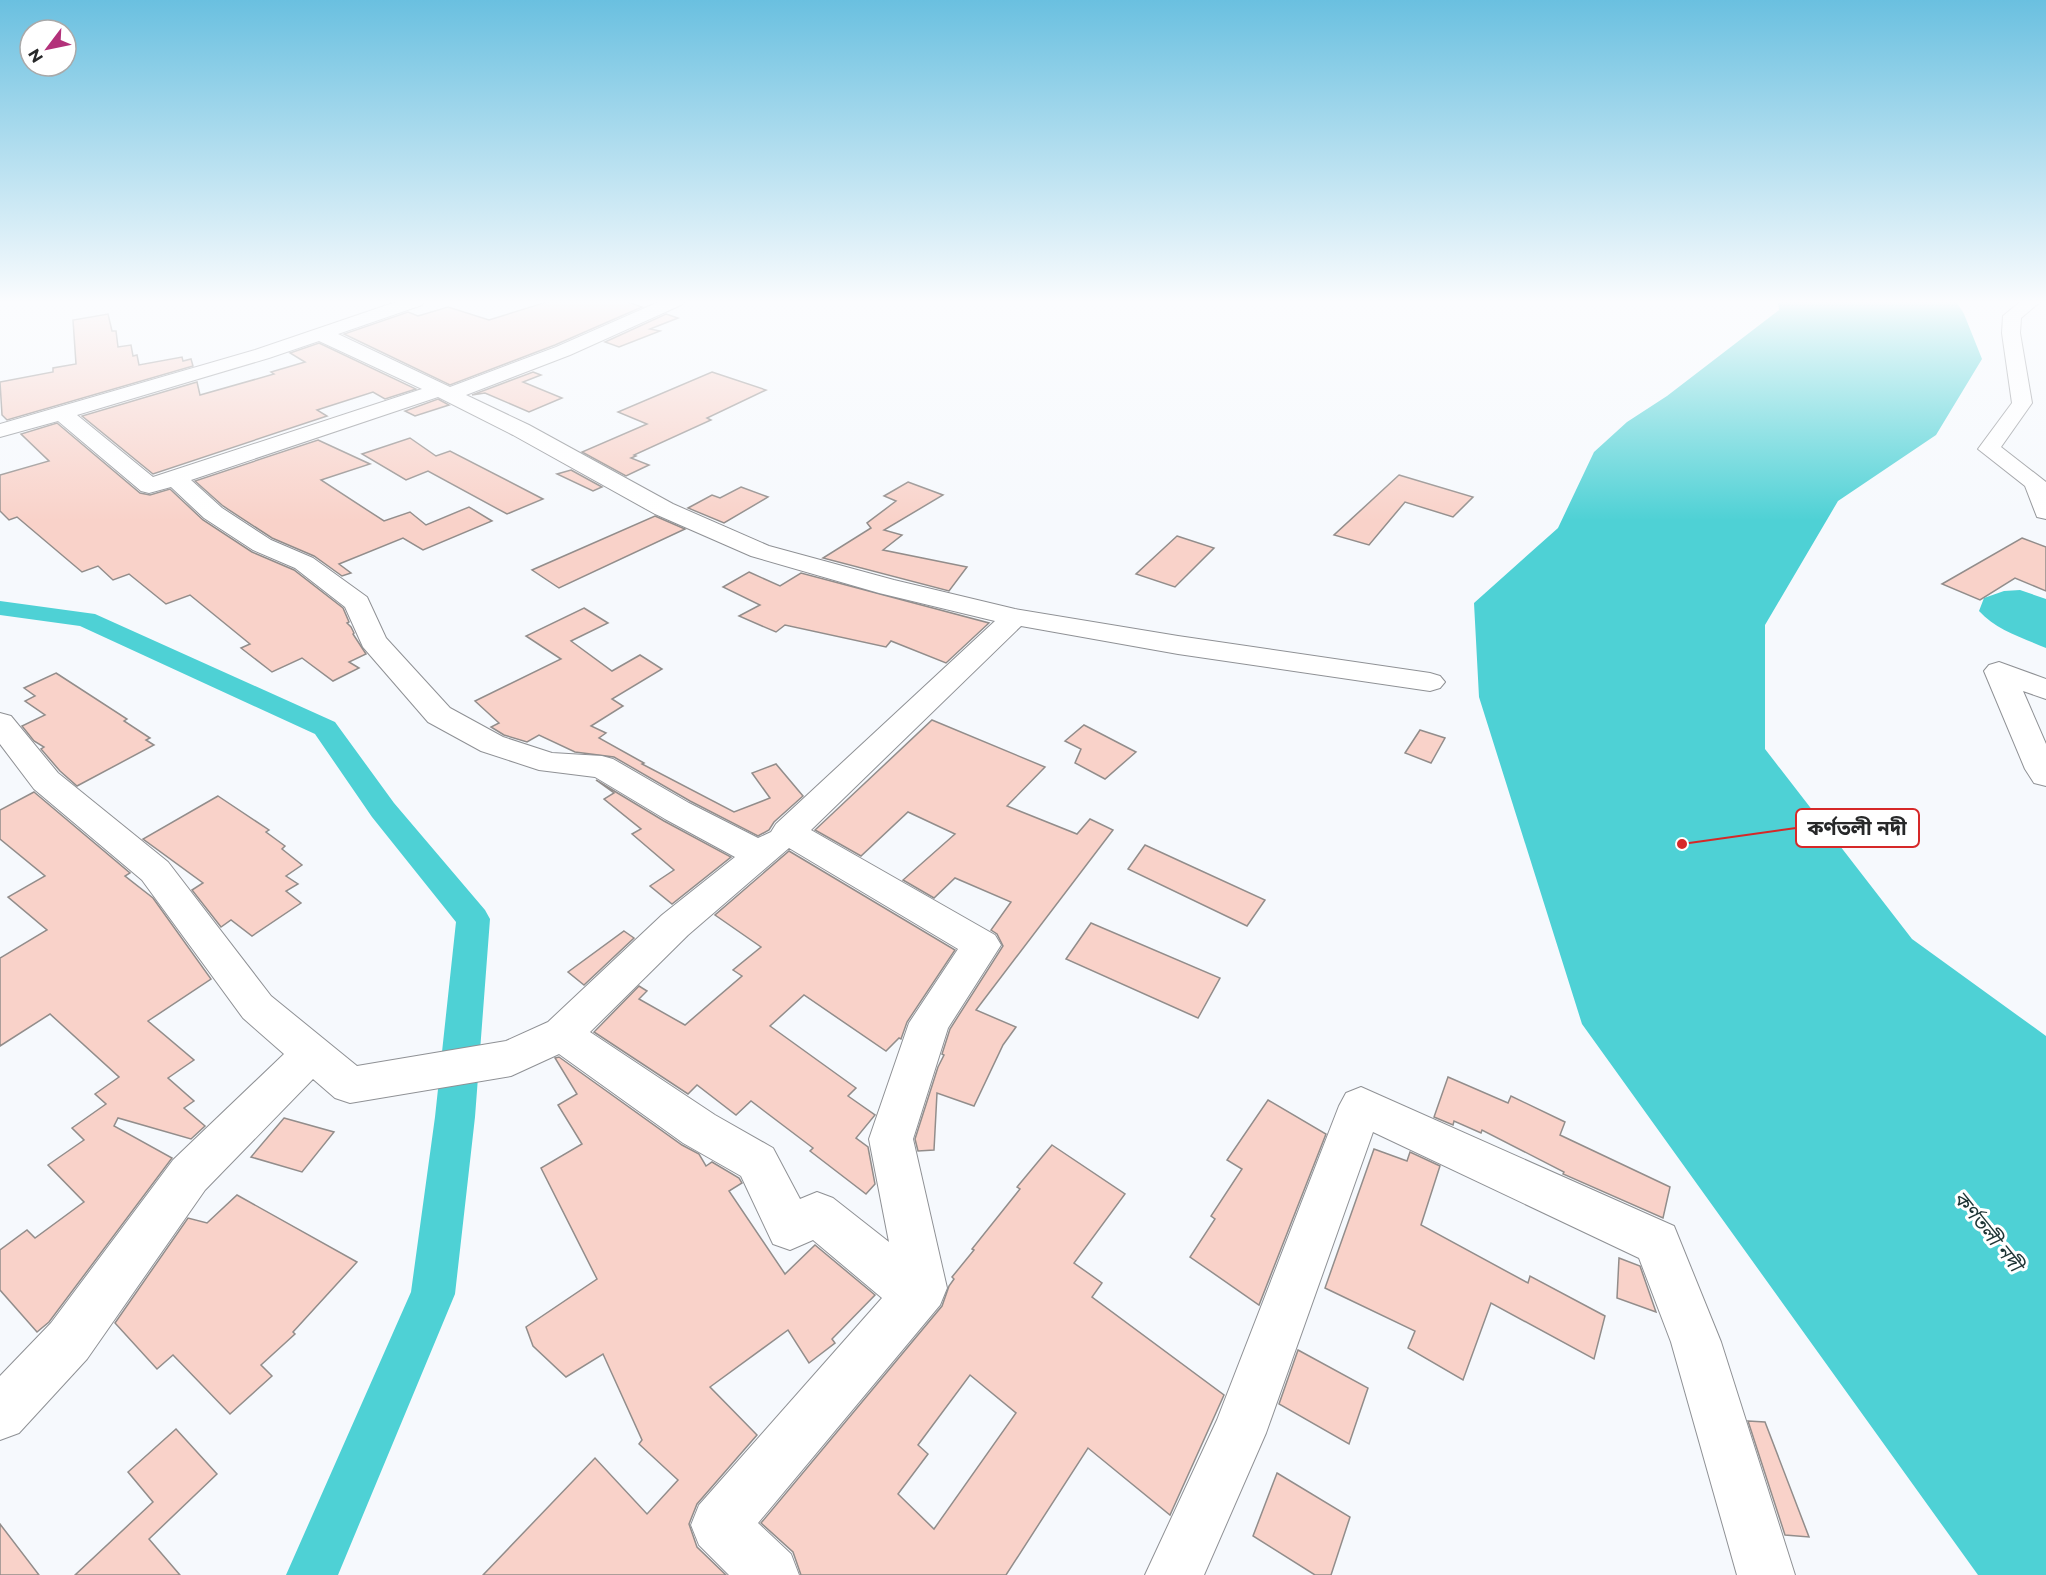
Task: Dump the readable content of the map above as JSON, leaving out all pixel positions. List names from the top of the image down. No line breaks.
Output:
{"water":["কর্ণতলী নদী"],"places":["কর্ণতলী নদী"],"north":"bottom left"}
